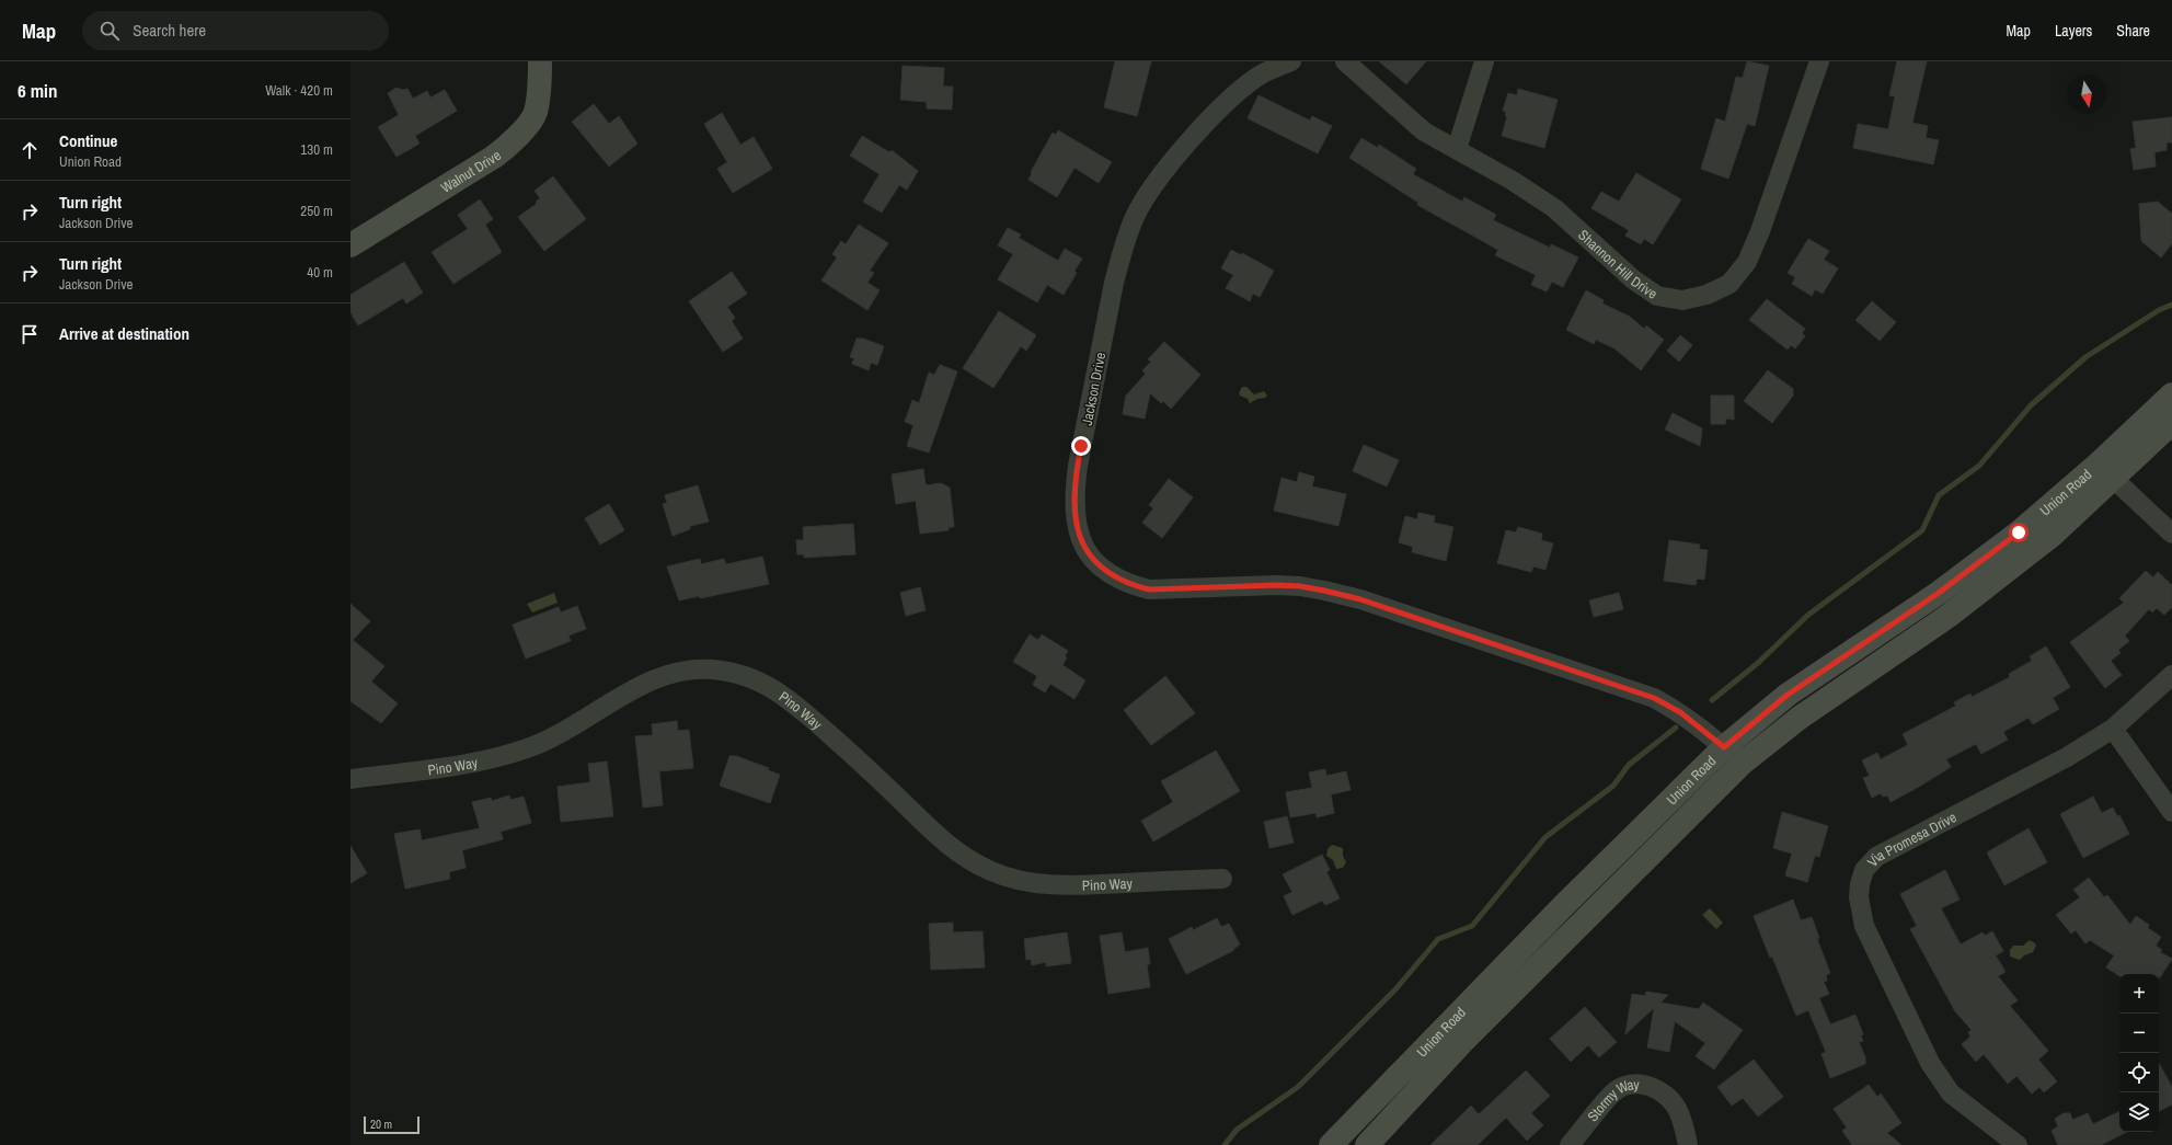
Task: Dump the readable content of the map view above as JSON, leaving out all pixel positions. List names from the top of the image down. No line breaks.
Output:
{"streets":{"main road":["Walnut Drive","Union Road"],"street":["Shannon Hill Drive","Jackson Drive","Pino Way","Via Promesa Drive","Stormy Way"]},"crossings":[["Jackson Drive","Union Road"]],"scale_bar":"20 m","north":"bottom","page":{"header":"Map","search":"Search here","nav":["Map","Layers","Share"],"heading":["6 min","Walk · 420 m"],"list":[["Continue","Union Road","130 m"],["Turn right","Jackson Drive","250 m"],["Turn right","Jackson Drive","40 m"],"Arrive at destination"],"map_buttons":["+","−"],"scale":"20 m"}}
